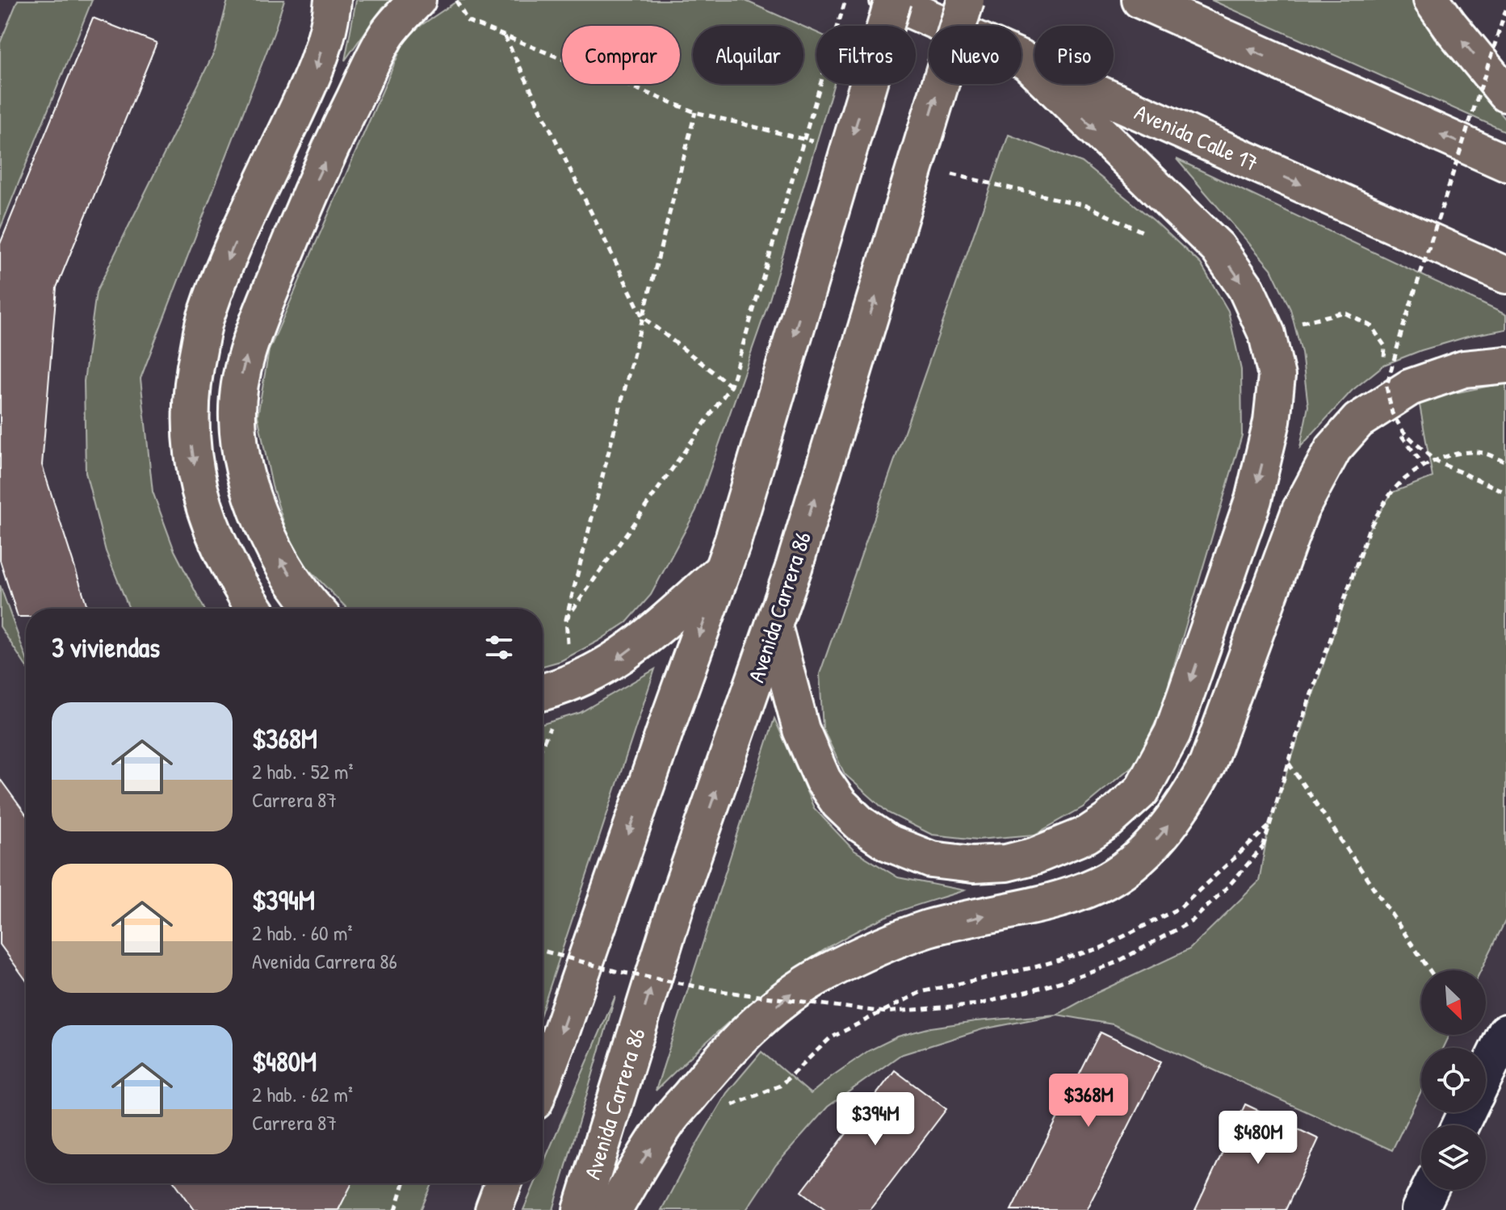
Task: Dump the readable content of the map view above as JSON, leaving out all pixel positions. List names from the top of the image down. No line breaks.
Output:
{"streets":{"main road":["Avenida Calle 17","Avenida Carrera 86"]},"north":"bottom right","page":{"chip":["Comprar","Alquilar","Filtros","Nuevo","Piso"],"heading":"3 viviendas","list":[{"name":"$368M","note":"2 hab. · 52 m² · Carrera 87"},{"name":"$394M","note":"2 hab. · 60 m² · Avenida Carrera 86"},{"name":"$480M","note":"2 hab. · 62 m² · Carrera 87"}],"price":["$368M","$394M","$480M"]}}
